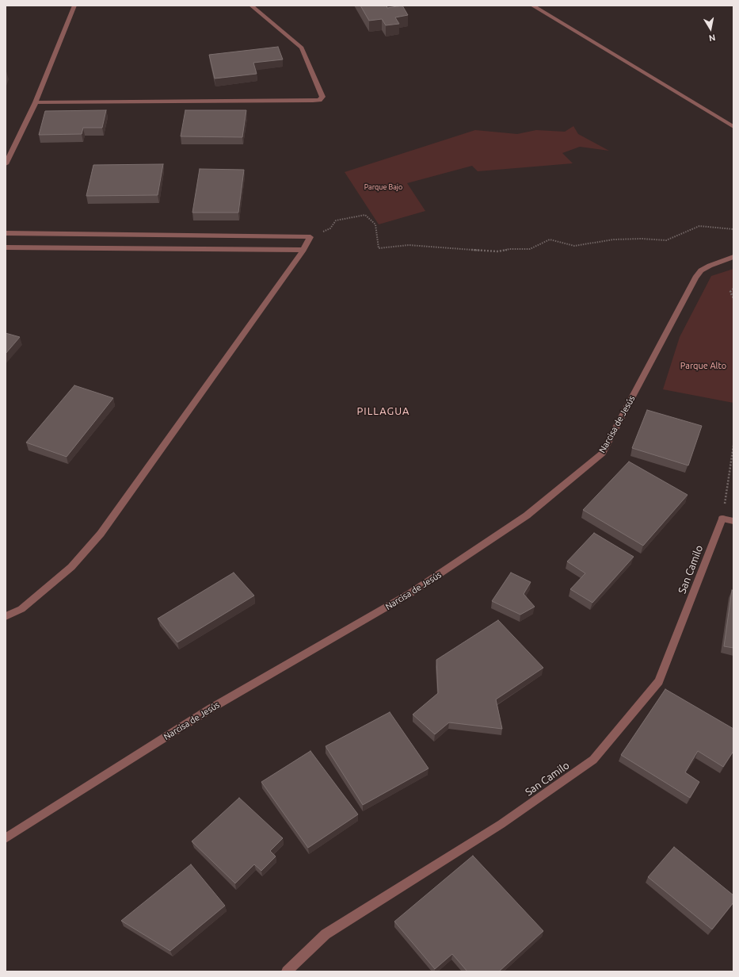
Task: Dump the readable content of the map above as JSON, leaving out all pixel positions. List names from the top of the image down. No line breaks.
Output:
{"streets":{"street":["Narcisa de Jesús","San Camilo"]},"districts":["PILLAGUA"],"parks":["Parque Bajo","Parque Alto"],"north":"bottom"}
